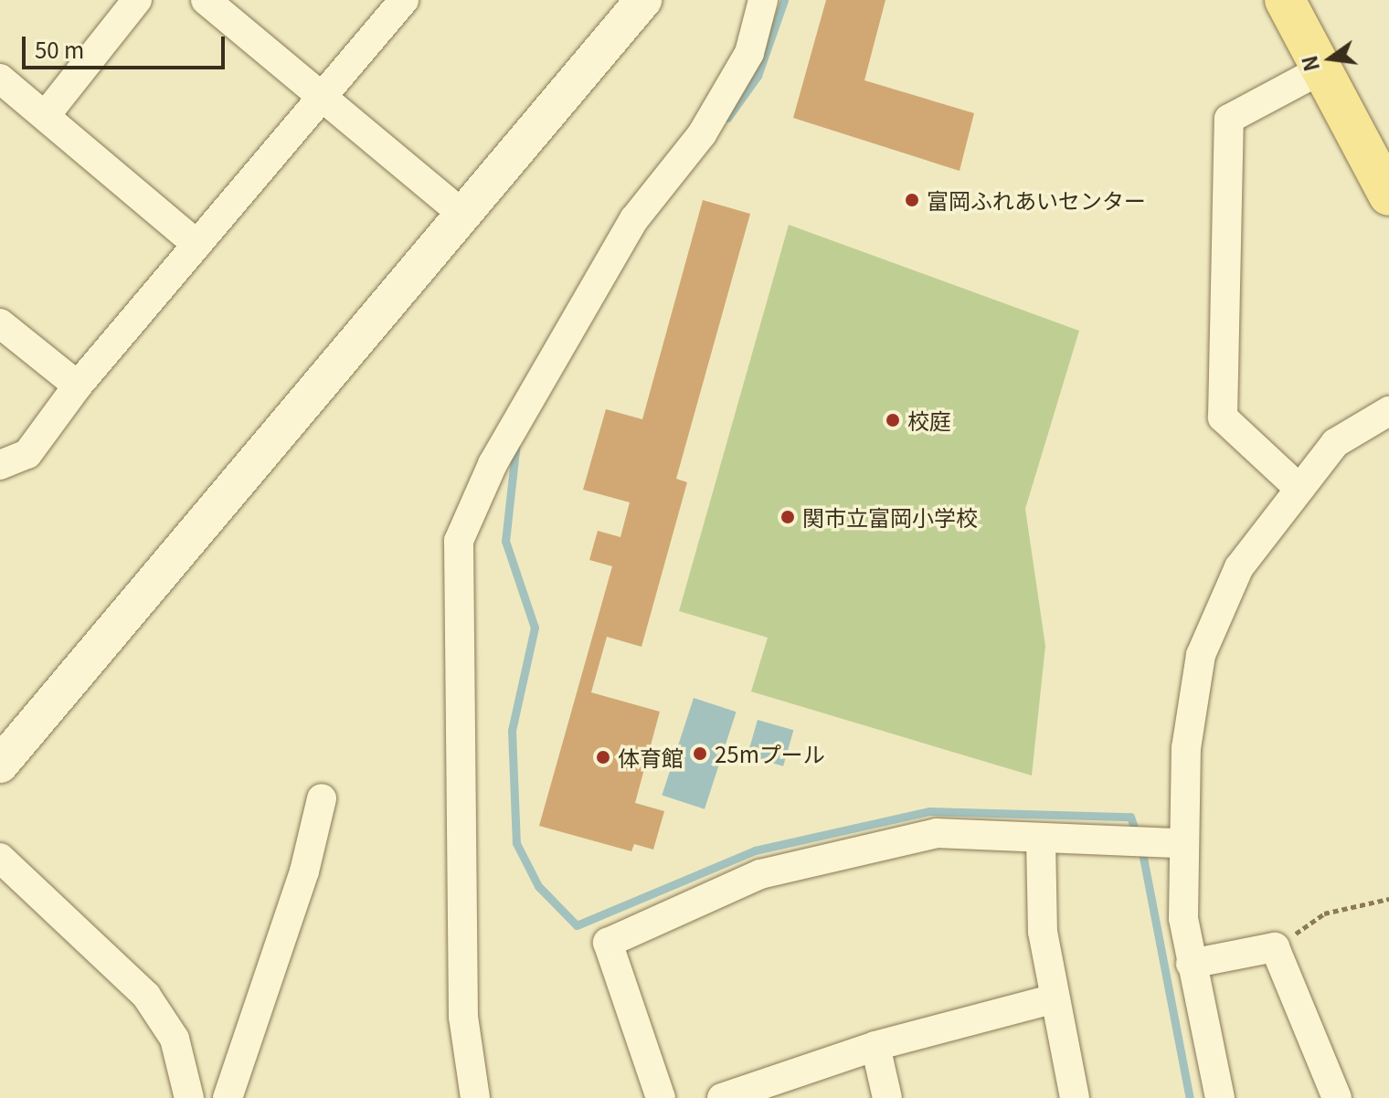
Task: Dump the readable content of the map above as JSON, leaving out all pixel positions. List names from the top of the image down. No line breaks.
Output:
{"places":["富岡ふれあいセンター","校庭","関市立富岡小学校","25mプール","体育館"],"scale_bar":"50 m","north":"left"}
